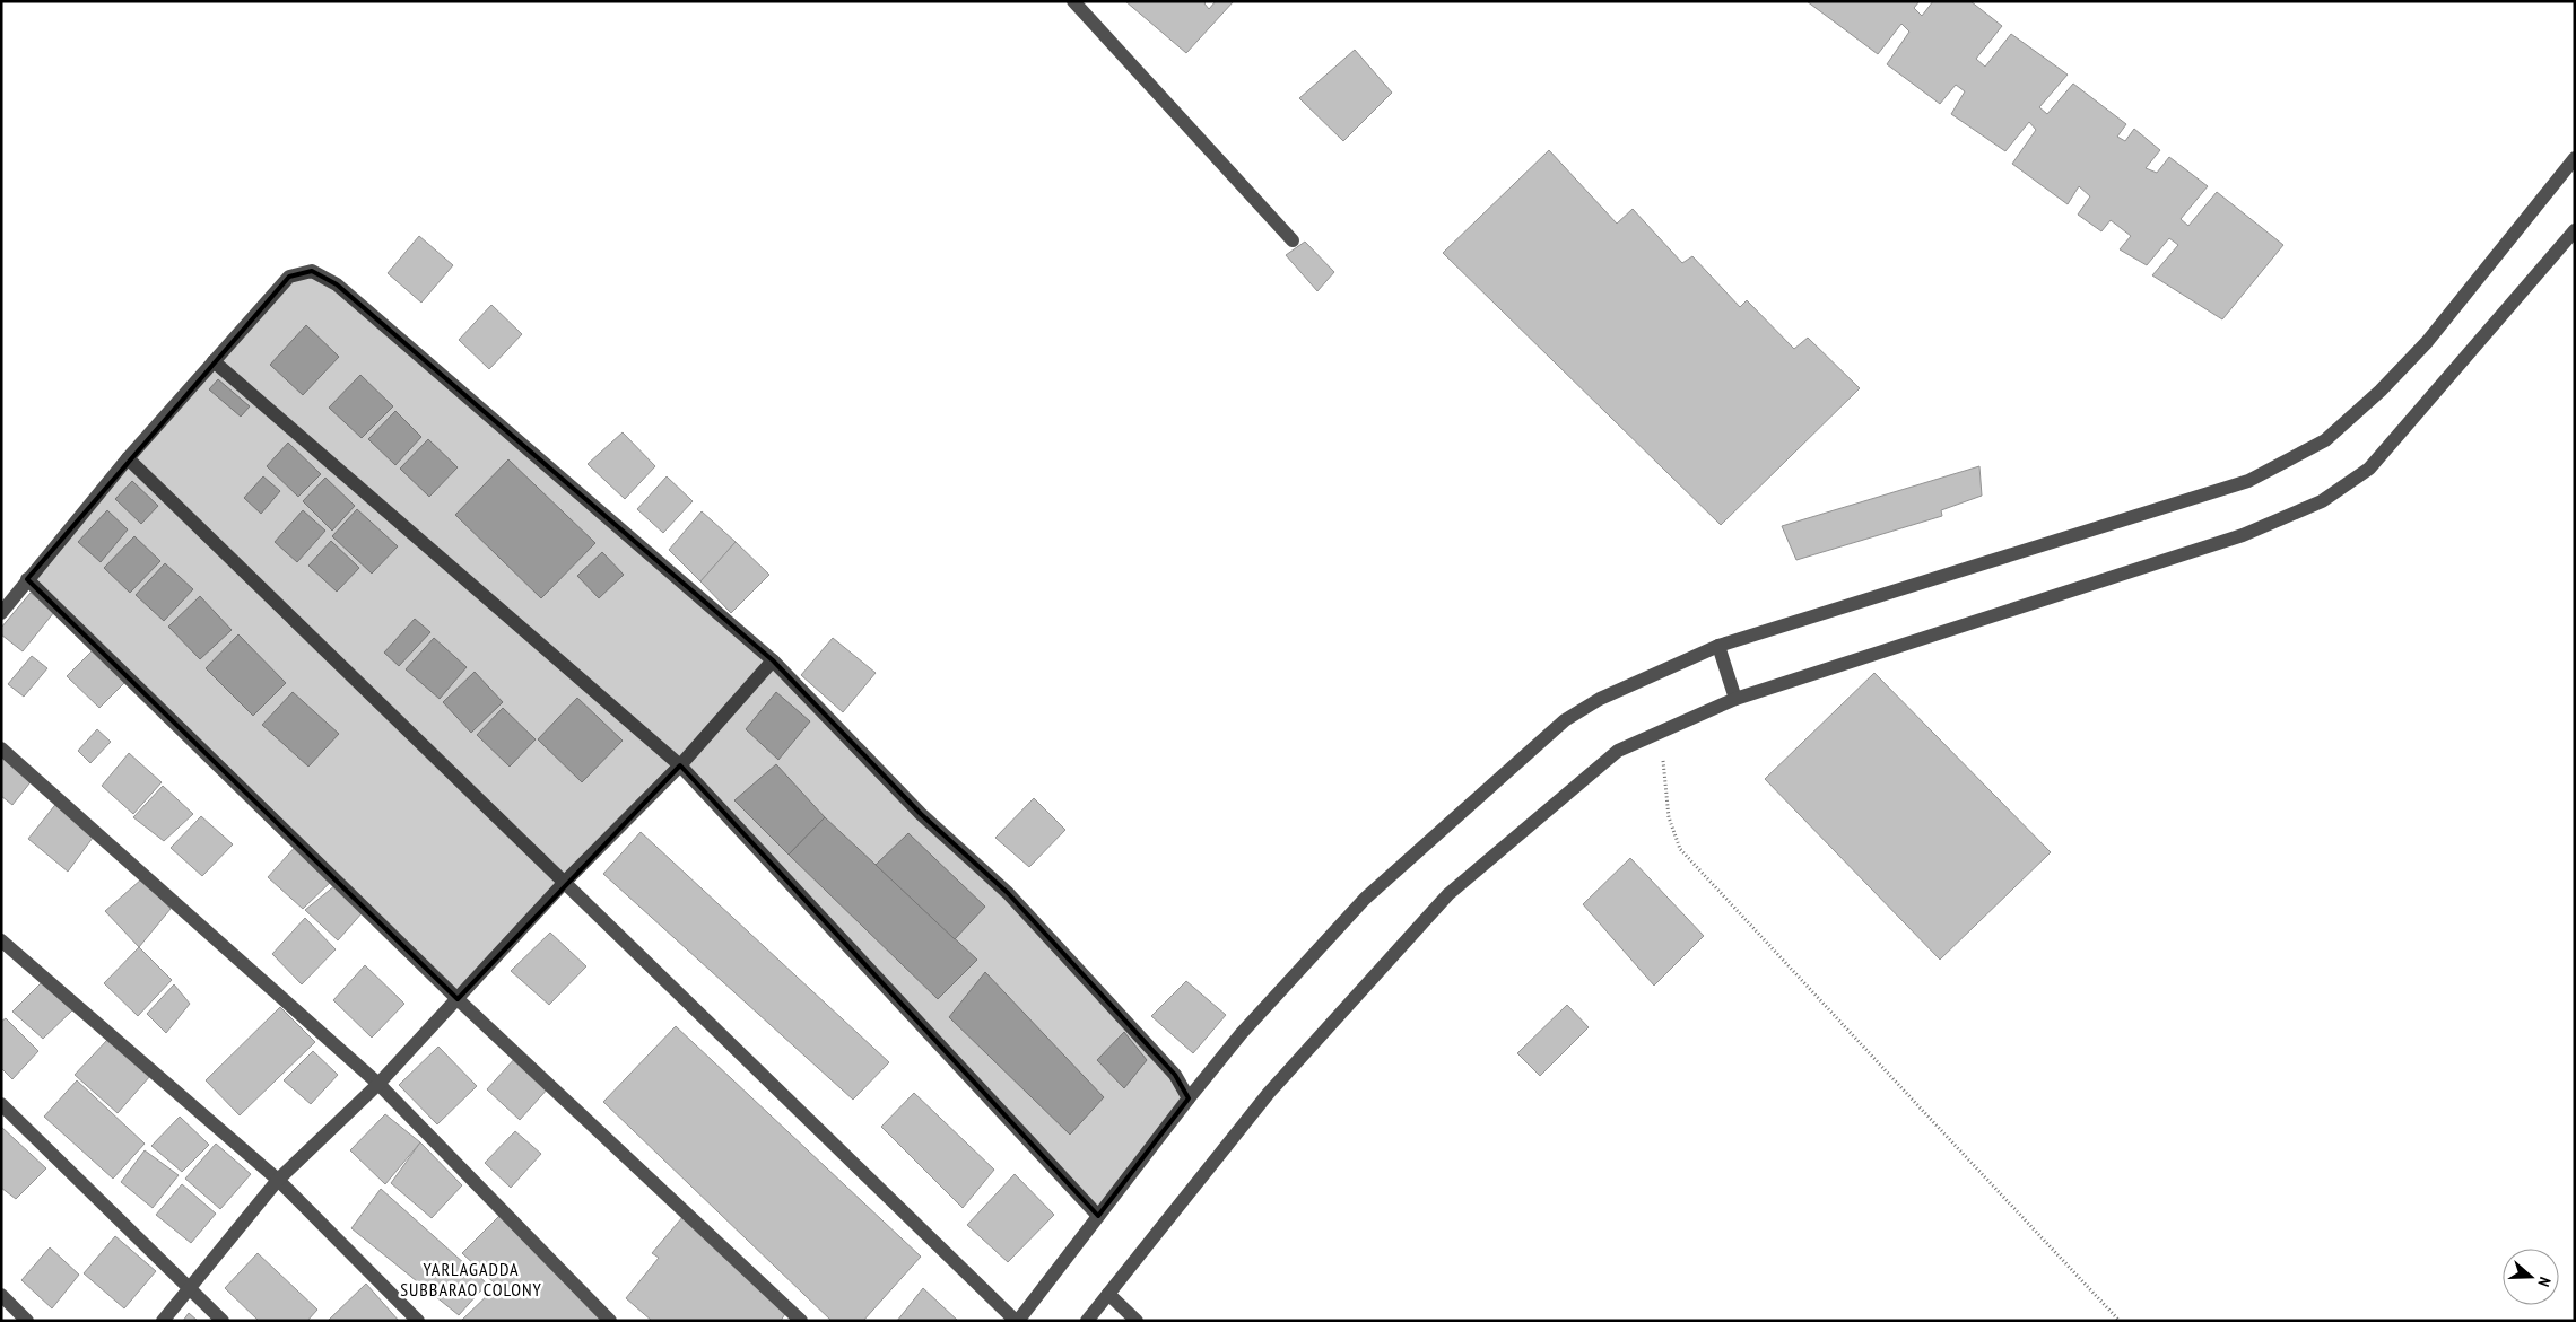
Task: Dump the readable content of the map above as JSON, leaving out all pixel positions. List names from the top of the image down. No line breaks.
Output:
{"districts":["YARLAGADDA SUBBARAO COLONY"],"north":"right"}
